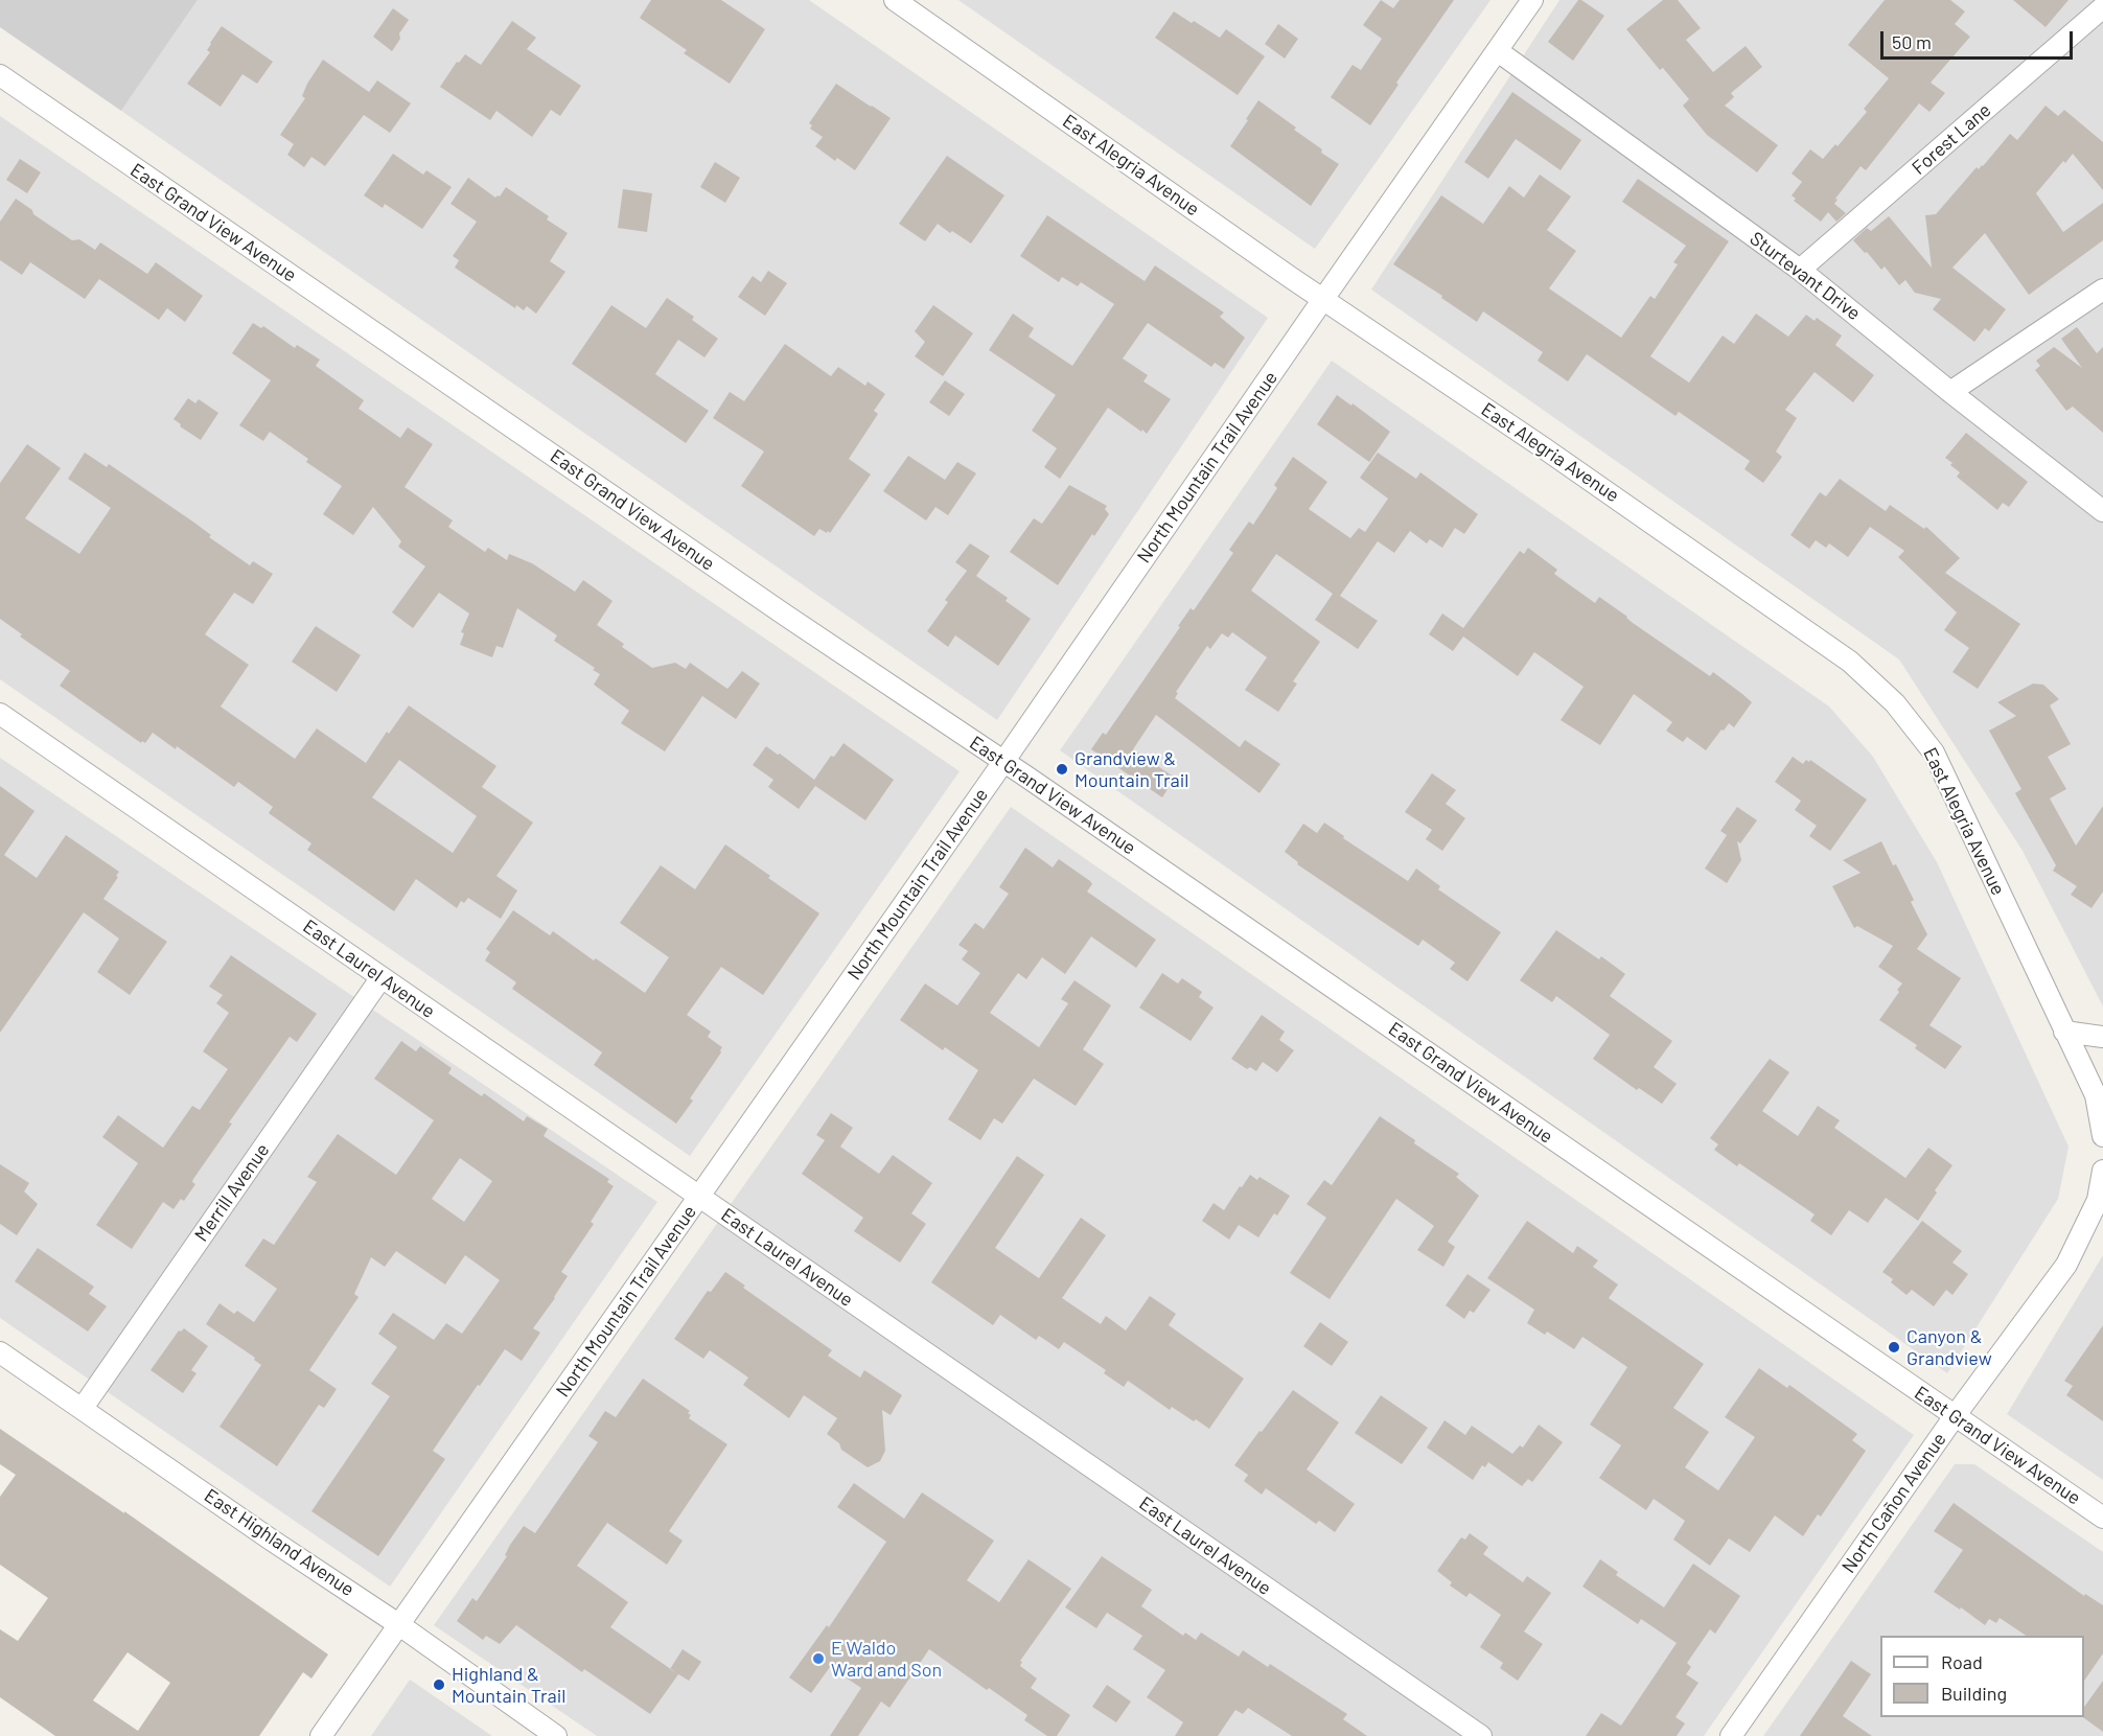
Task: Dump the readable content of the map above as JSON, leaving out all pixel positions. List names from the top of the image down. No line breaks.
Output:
{"streets":{"street":["Forest Lane","East Alegria Avenue","East Grand View Avenue","Sturtevant Drive","North Mountain Trail Avenue","East Laurel Avenue","Merrill Avenue","North Cañon Avenue","East Highland Avenue"]},"crossings":[["Forest Lane","Sturtevant Drive"],["East Alegria Avenue","North Mountain Trail Avenue"],["East Grand View Avenue","North Mountain Trail Avenue"],["East Grand View Avenue","North Cañon Avenue"],["Sturtevant Drive","North Mountain Trail Avenue"],["North Mountain Trail Avenue","East Laurel Avenue"],["North Mountain Trail Avenue","East Highland Avenue"],["East Laurel Avenue","Merrill Avenue"],["Merrill Avenue","East Highland Avenue"]],"places":["Grandview & Mountain Trail","Canyon & Grandview","E Waldo Ward and Son","Highland & Mountain Trail"],"legend":["Road","Building"],"scale_bar":"50 m"}
